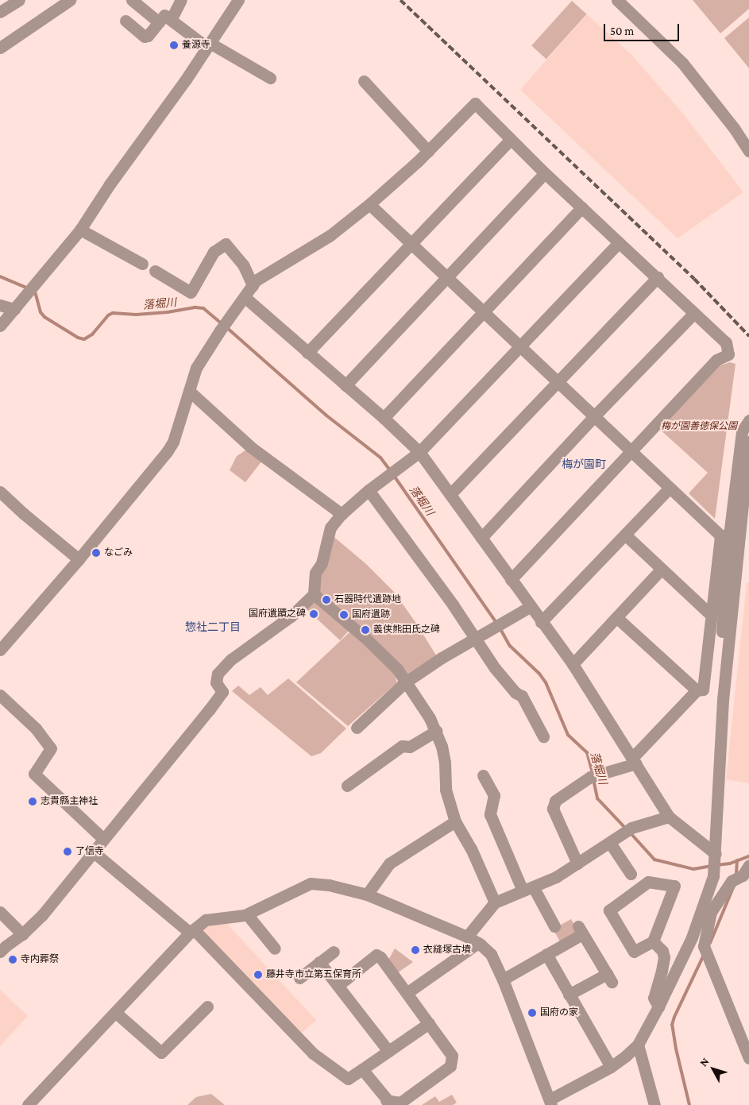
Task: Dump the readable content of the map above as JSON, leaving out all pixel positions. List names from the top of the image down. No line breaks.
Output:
{"districts":["梅が園町","惣社二丁目"],"water":["落堀川"],"parks":["梅が園善徳保公園"],"places":["養源寺","なごみ","石器時代遺跡地","国府遺蹟之碑","国府遺跡","義侠熊田氏之碑","志貴縣主神社","了信寺","衣縫塚古墳","寺内葬祭","藤井寺市立第五保育所","国府の家"],"scale_bar":"50 m","north":"top left"}
